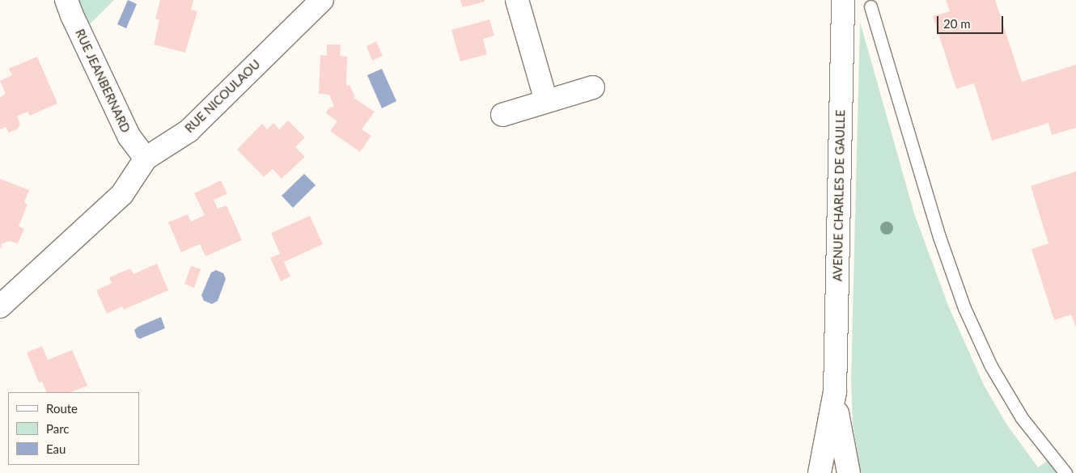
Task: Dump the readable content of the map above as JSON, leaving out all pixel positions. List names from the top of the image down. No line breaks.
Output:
{"streets":{"street":["RUE JEANBERNARD","RUE NICOULAOU","AVENUE CHARLES DE GAULLE"]},"crossings":[["RUE JEANBERNARD","RUE NICOULAOU"]],"legend":["Route","Parc","Eau"],"scale_bar":"20 m"}
